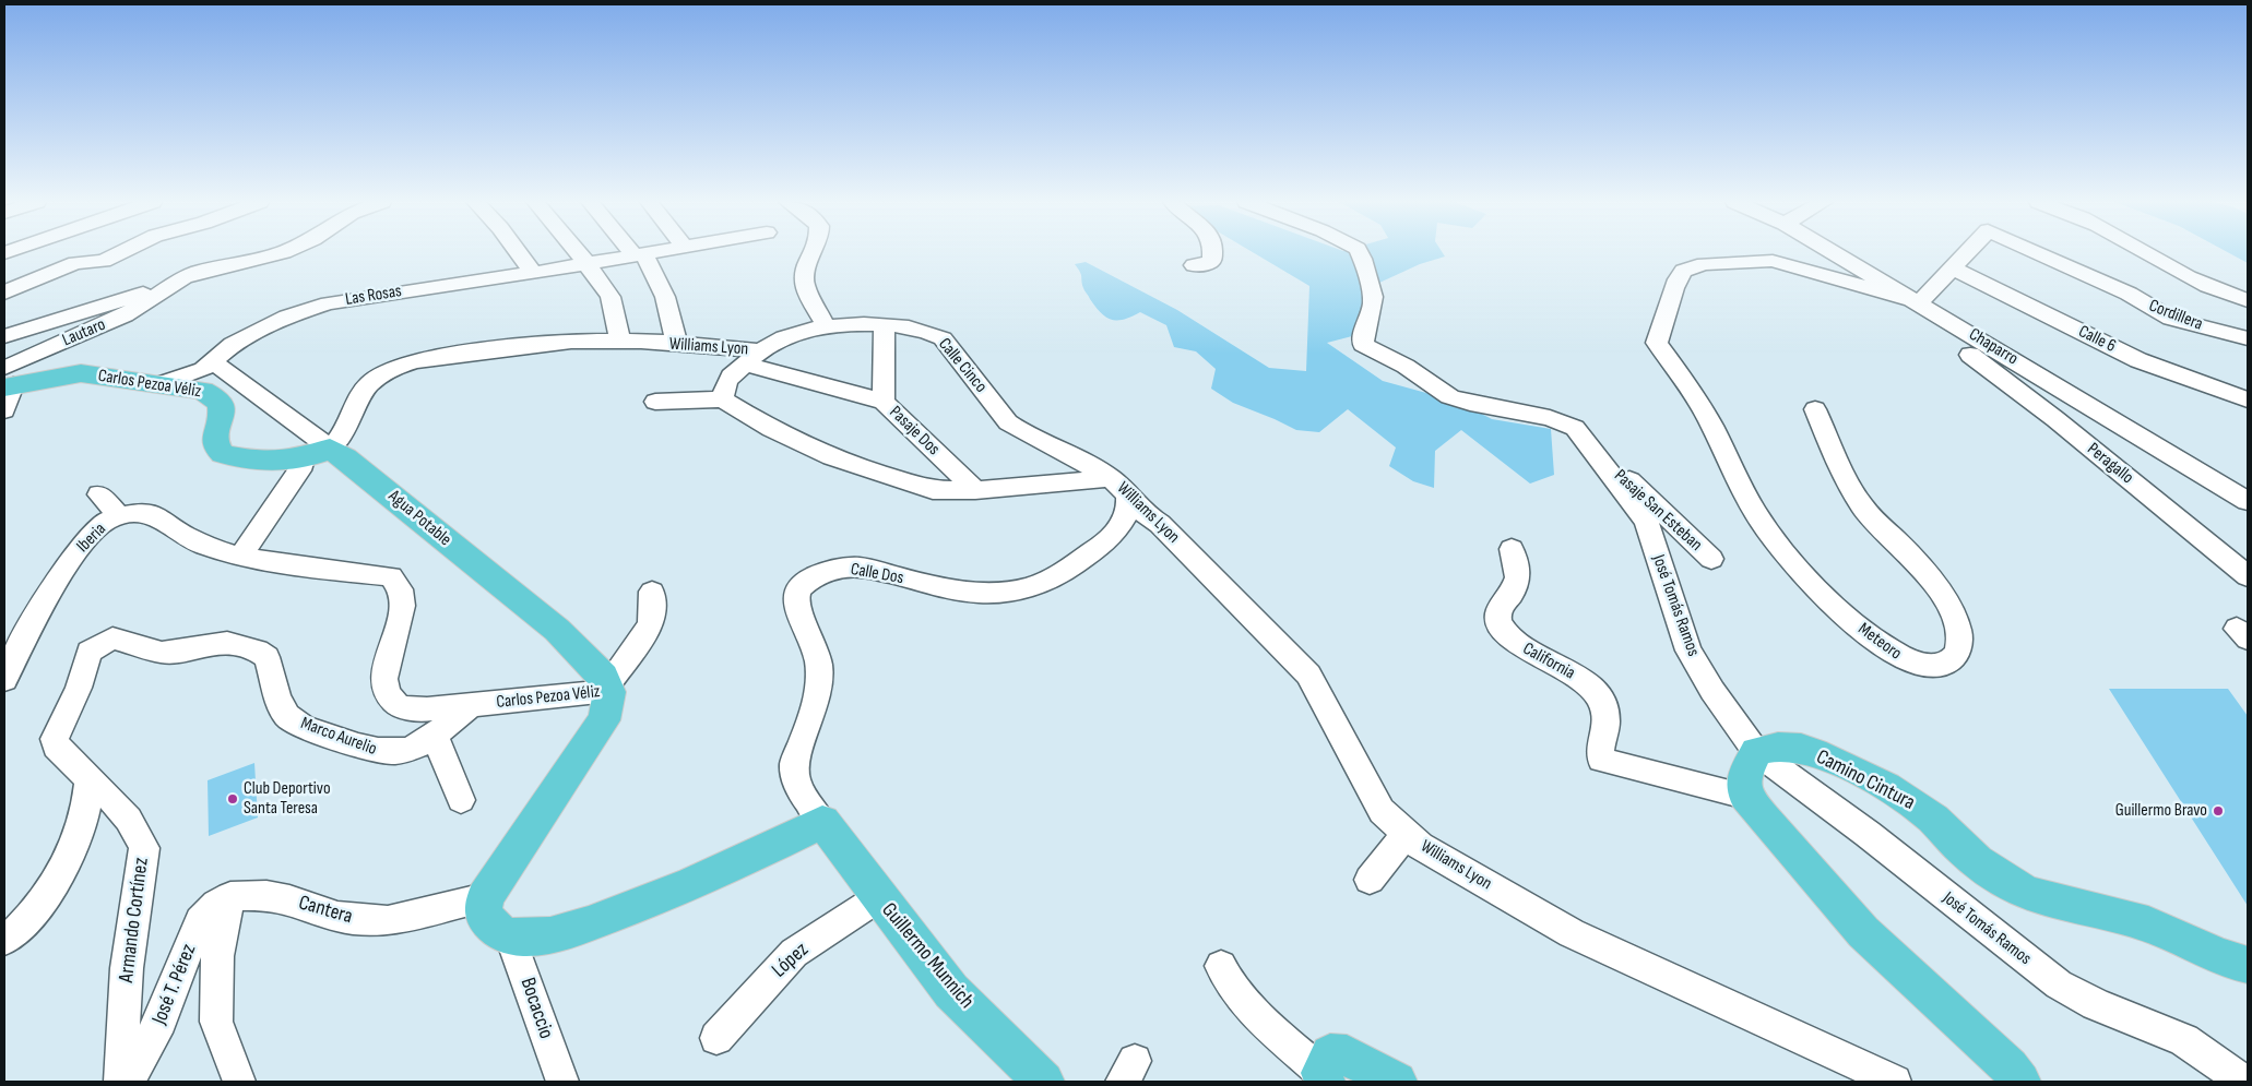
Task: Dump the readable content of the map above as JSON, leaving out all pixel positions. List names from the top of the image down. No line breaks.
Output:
{"streets":{"main road":["Carlos Pezoa Véliz","Agua Potable","Camino Cintura","Guillermo Munnich"],"street":["Las Rosas","Cordillera","Lautaro","Calle 6","Williams Lyon","Chaparro","Calle Cinco","Pasaje Dos","Peragallo","Pasaje San Esteban","Iberia","Calle Dos","José Tomás Ramos","Meteoro","California","Marco Aurelio","Cantera","Armando Cortínez","López","José T. Pérez","Bocaccio"]},"crossings":[["Las Rosas","Carlos Pezoa Véliz"],["Las Rosas","Agua Potable"],["Cordillera","Calle 6"],["Lautaro","Carlos Pezoa Véliz"],["Williams Lyon","Calle Cinco"],["Williams Lyon","Carlos Pezoa Véliz"],["Williams Lyon","Pasaje Dos"],["Williams Lyon","Agua Potable"],["Williams Lyon","Calle Dos"],["Chaparro","Meteoro"],["Calle Cinco","Pasaje Dos"],["Calle Cinco","Calle Dos"],["Carlos Pezoa Véliz","Agua Potable"],["Carlos Pezoa Véliz","Iberia"],["Carlos Pezoa Véliz","Marco Aurelio"],["Carlos Pezoa Véliz","Cantera"],["Pasaje San Esteban","José Tomás Ramos"],["Calle Dos","Guillermo Munnich"],["José Tomás Ramos","Camino Cintura"],["Marco Aurelio","Armando Cortínez"],["Cantera","José T. Pérez"],["Guillermo Munnich","López"]],"places":["Club Deportivo Santa Teresa","Guillermo Bravo"]}
